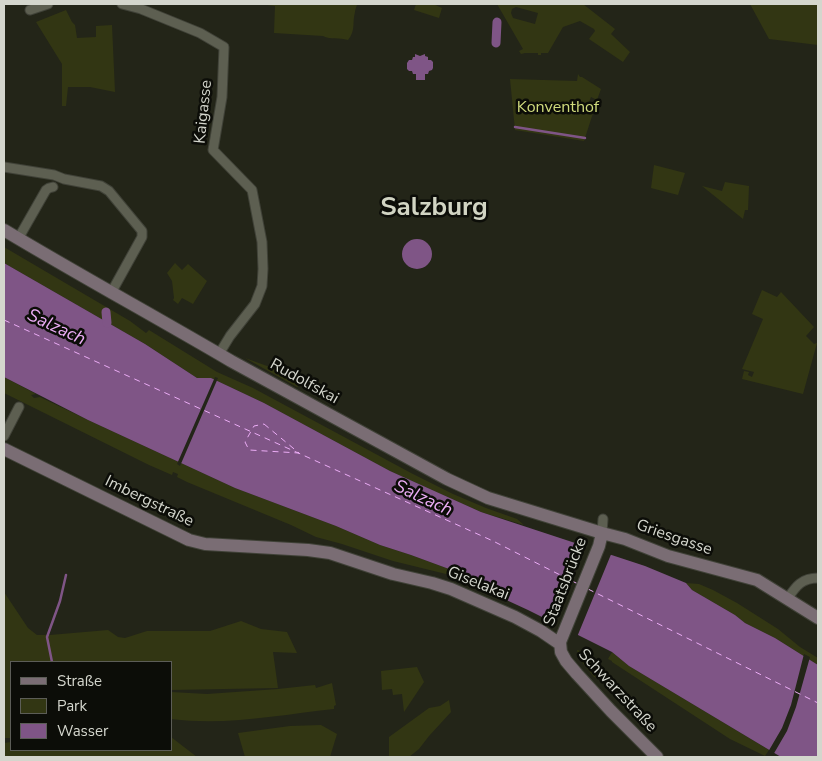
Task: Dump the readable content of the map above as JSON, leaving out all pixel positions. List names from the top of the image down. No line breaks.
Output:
{"streets":{"main road":["Rudolfskai","Imbergstraße","Griesgasse","Staatsbrücke","Giselakai","Schwarzstraße"],"street":["Kaigasse"]},"crossings":[["Kaigasse","Rudolfskai"],["Rudolfskai","Griesgasse"],["Rudolfskai","Staatsbrücke"],["Imbergstraße","Giselakai"],["Griesgasse","Staatsbrücke"],["Staatsbrücke","Giselakai"],["Staatsbrücke","Schwarzstraße"],["Giselakai","Schwarzstraße"]],"districts":["Salzburg"],"water":["Salzach"],"parks":["Konventhof"],"legend":["Straße","Park","Wasser"]}
